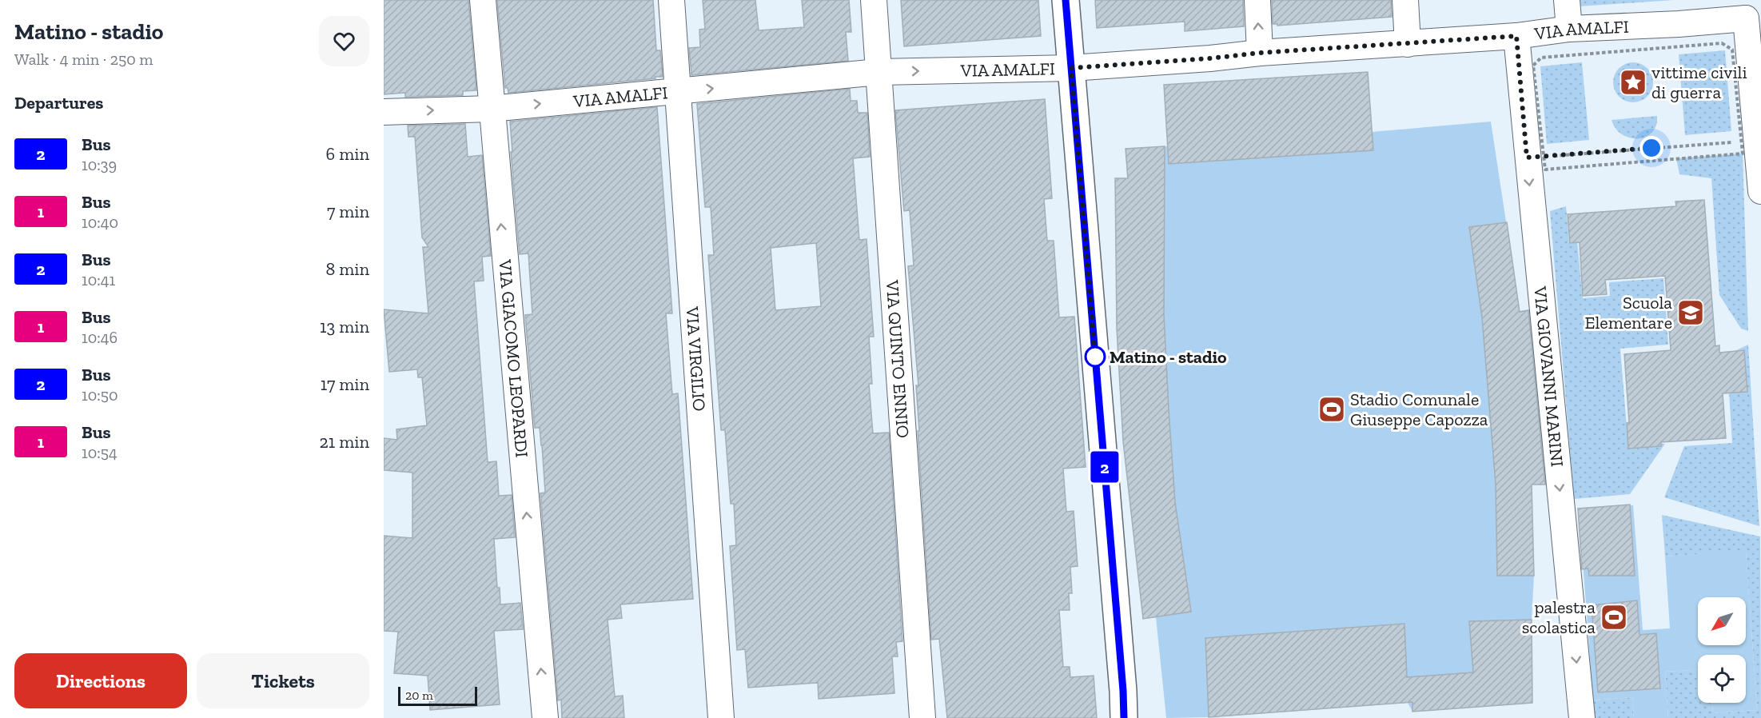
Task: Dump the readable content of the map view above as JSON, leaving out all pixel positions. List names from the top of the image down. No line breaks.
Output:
{"streets":{"street":["VIA AMALFI","VIA GIACOMO LEOPARDI","VIA VIRGILIO","VIA QUINTO ENNIO","VIA GIOVANNI MARINI"]},"crossings":[["VIA AMALFI","VIA GIACOMO LEOPARDI"],["VIA AMALFI","VIA VIRGILIO"],["VIA AMALFI","VIA QUINTO ENNIO"],["VIA AMALFI","VIA GIOVANNI MARINI"]],"one_way":["VIA AMALFI","VIA GIACOMO LEOPARDI","VIA GIOVANNI MARINI"],"places":{"place":["vittime civili di guerra"],"school or university":["Scuola Elementare"],"other":["Matino - stadio"],"sports":["Stadio Comunale Giuseppe Capozza","palestra scolastica"]},"lines":["bus line 2"],"scale_bar":"20 m","north":"bottom left","page":{"heading":[["Matino - stadio","Walk · 4 min · 250 m"],"Departures"],"on_map":"2","list":[{"mark":"2","name":"Bus","note":"10:39","value":"6 min"},{"mark":"1","name":"Bus","note":"10:40","value":"7 min"},{"mark":"2","name":"Bus","note":"10:41","value":"8 min"},{"mark":"1","name":"Bus","note":"10:46","value":"13 min"},{"mark":"2","name":"Bus","note":"10:50","value":"17 min"},{"mark":"1","name":"Bus","note":"10:54","value":"21 min"}],"buttons":["Directions","Tickets"],"scale":"20 m"}}
